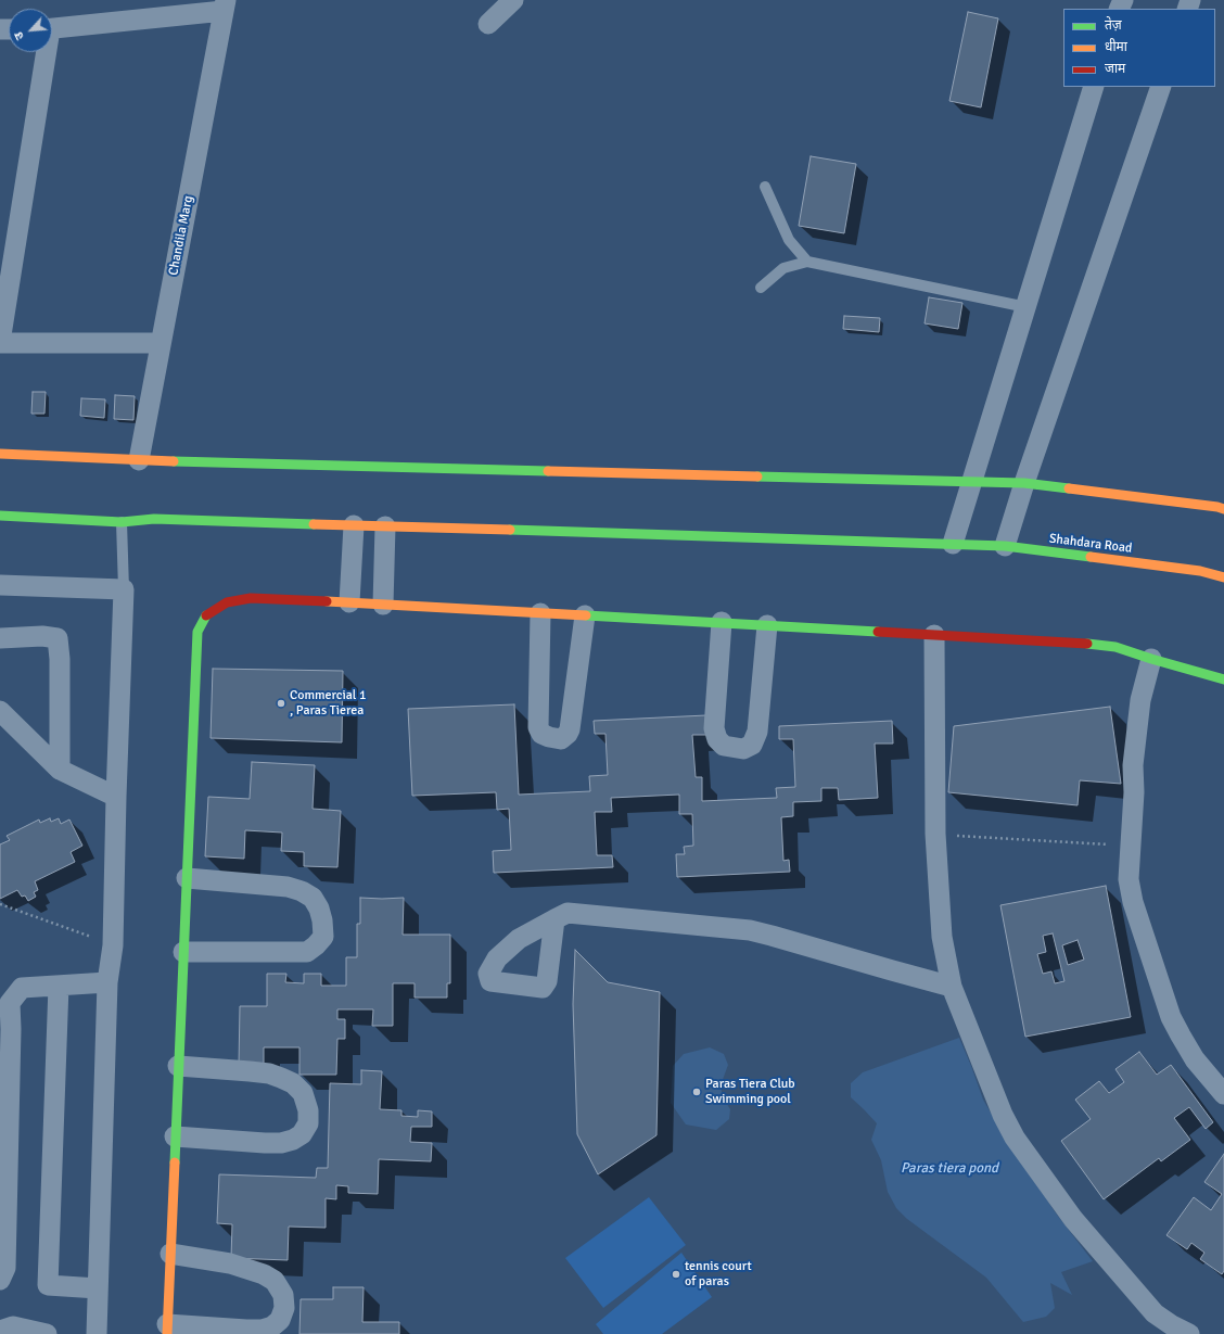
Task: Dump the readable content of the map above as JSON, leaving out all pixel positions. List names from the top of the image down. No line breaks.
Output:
{"streets":{"street":["Chandila Marg","Shahdara Road"]},"water":["Paras tiera pond"],"places":["Commercial 1 , Paras Tierea","Paras Tiera Club Swimming pool","tennis court of paras"],"legend":["तेज़","धीमा","जाम"],"north":"bottom left"}
